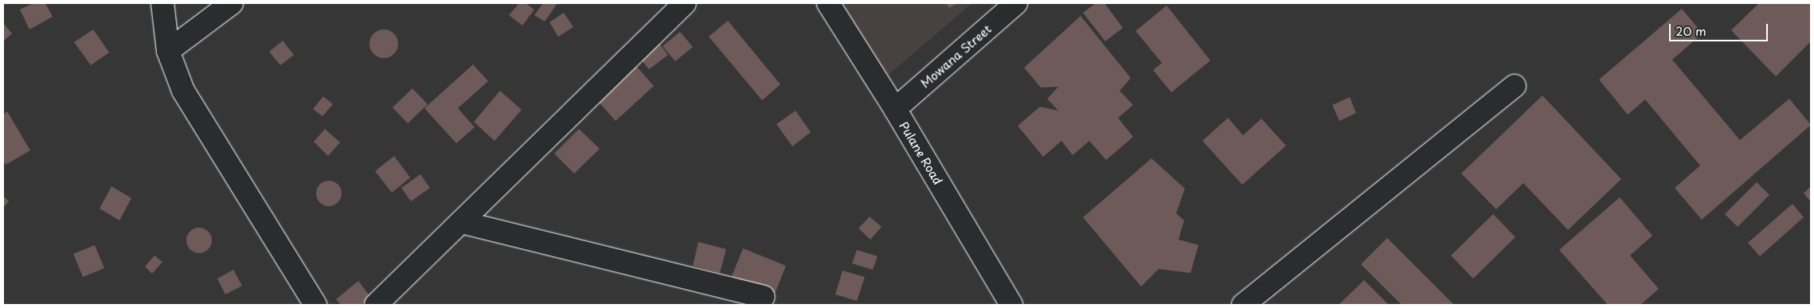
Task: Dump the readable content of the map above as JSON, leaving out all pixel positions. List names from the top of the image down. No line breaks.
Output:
{"streets":{"street":["Mowana Street","Pulane Road"]},"crossings":[["Mowana Street","Pulane Road"]],"scale_bar":"20 m"}
